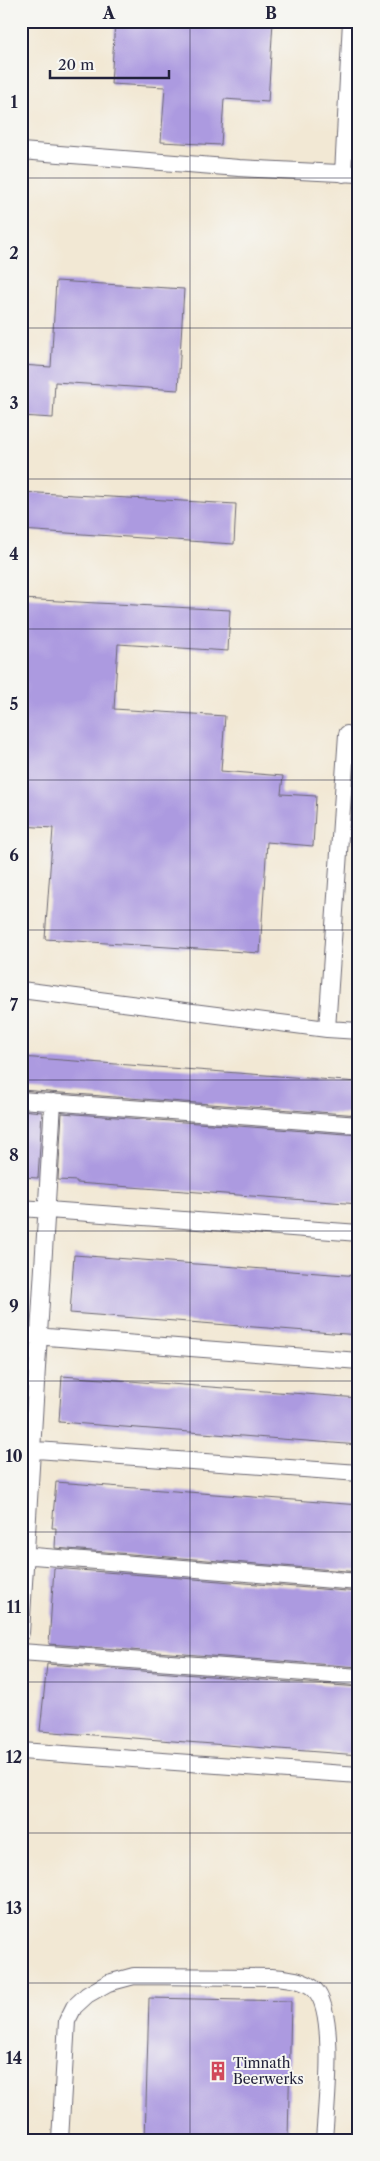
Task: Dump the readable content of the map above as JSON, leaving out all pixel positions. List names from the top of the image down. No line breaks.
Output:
{"places":{"building":["Timnath Beerwerks"]},"scale_bar":"20 m","grid":{"columns":["A","B"],"rows":["1","2","3","4","5","6","7","8","9","10","11","12","13","14"]}}
